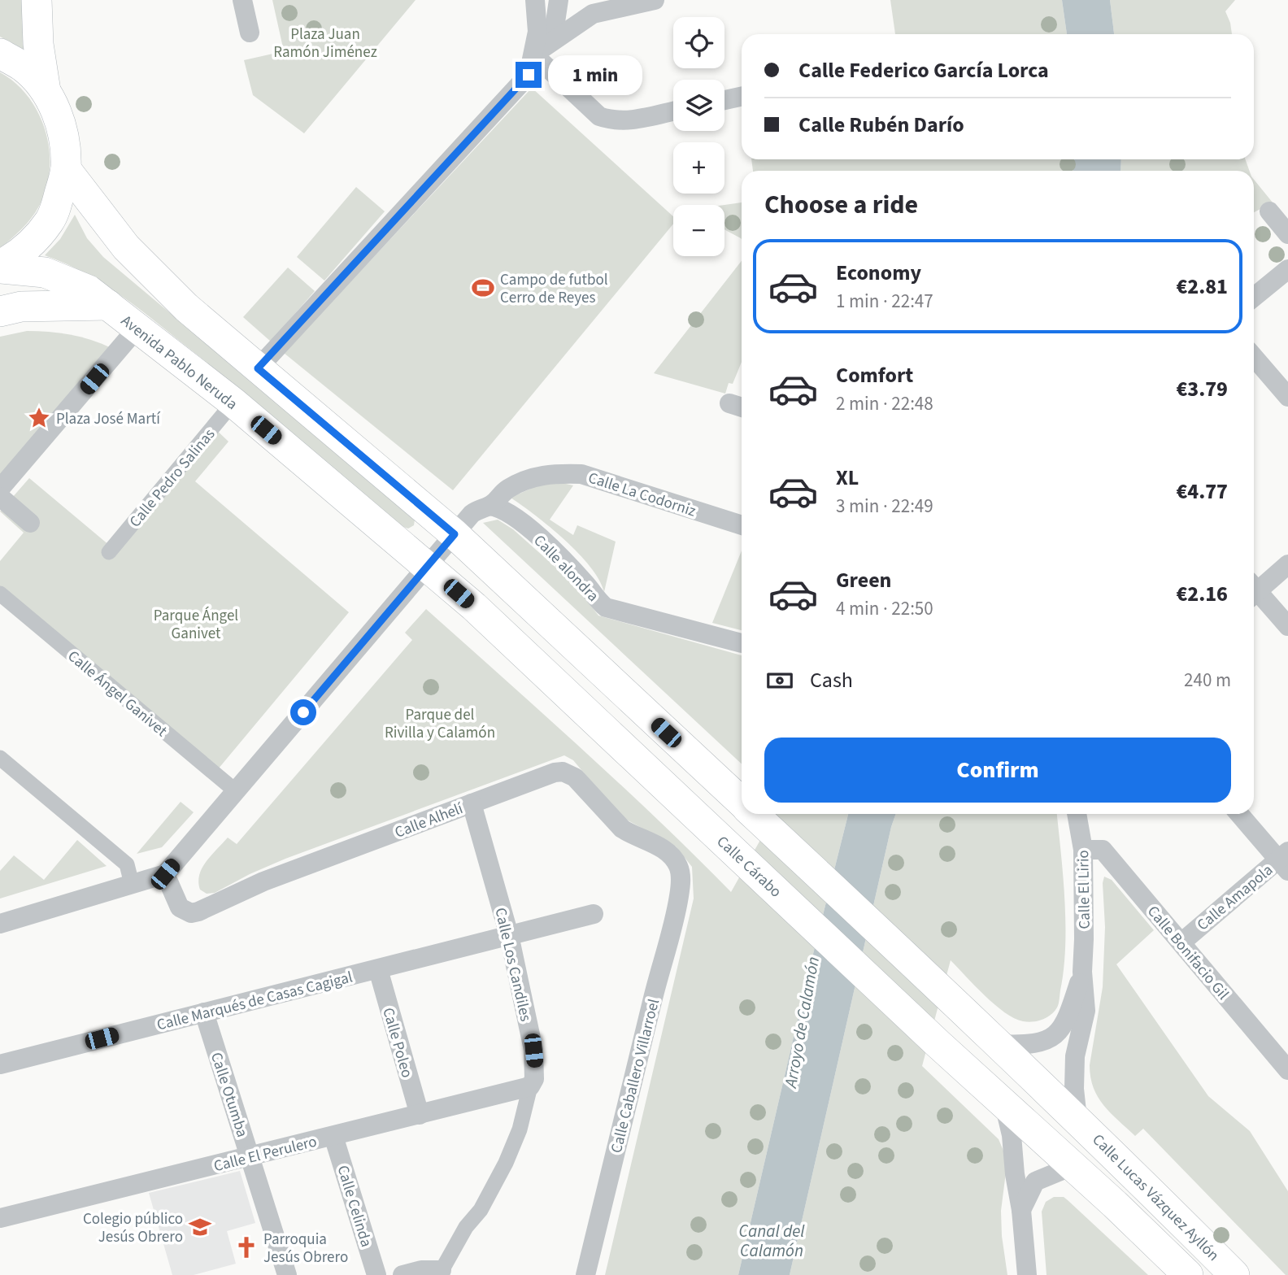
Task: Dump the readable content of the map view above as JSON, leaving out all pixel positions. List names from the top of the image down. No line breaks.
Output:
{"streets":{"main road":["Avenida Pablo Neruda","Calle Cárabo","Calle Lucas Vázquez Ayllón"],"street":["Calle Pedro Salinas","Calle La Codorniz","Calle alondra","Calle Ángel Ganivet","Calle Alhelí","Calle El Lirio","Calle Amapola","Calle Bonifacio Gil","Calle Los Candiles","Calle Marqués de Casas Cagigal","Calle Poleo","Calle Caballero Villarroel","Calle Otumba","Calle El Perulero","Calle Celinda"]},"crossings":[["Avenida Pablo Neruda","Calle Pedro Salinas"],["Avenida Pablo Neruda","Calle La Codorniz"],["Avenida Pablo Neruda","Calle Cárabo"],["Calle La Codorniz","Calle alondra"],["Calle La Codorniz","Calle Ángel Ganivet"],["Calle La Codorniz","Calle Alhelí"],["Calle La Codorniz","Calle Cárabo"],["Calle Alhelí","Calle Los Candiles"],["Calle Alhelí","Calle Caballero Villarroel"],["Calle El Lirio","Calle Bonifacio Gil"],["Calle El Lirio","Calle Lucas Vázquez Ayllón"],["Calle Amapola","Calle Bonifacio Gil"],["Calle Los Candiles","Calle Marqués de Casas Cagigal"],["Calle Los Candiles","Calle El Perulero"],["Calle Marqués de Casas Cagigal","Calle Poleo"],["Calle Marqués de Casas Cagigal","Calle Otumba"],["Calle Poleo","Calle El Perulero"],["Calle Otumba","Calle El Perulero"],["Calle El Perulero","Calle Celinda"]],"water":["Arroyo de Calamón","Canal del Calamón"],"parks":["Plaza Juan Ramón Jiménez","Parque Ángel Ganivet","Parque del Rivilla y Calamón"],"places":{"sports":["Campo de futbol Cerro de Reyes"],"place":["Plaza José Martí"],"school or university":["Colegio público Jesús Obrero"],"church":["Parroquia Jesús Obrero"]},"page":{"map_buttons":["+","−"],"banner":["Calle Federico García Lorca","Calle Rubén Darío"],"bubble":"1 min","heading":"Choose a ride","list":[{"name":"Economy","note":"1 min · 22:47","value":"€2.81"},{"name":"Comfort","note":"2 min · 22:48","value":"€3.79"},{"name":"XL","note":"3 min · 22:49","value":"€4.77"},{"name":"Green","note":"4 min · 22:50","value":"€2.16"}],"pay":["Cash","240 m"],"buttons":"Confirm"}}
